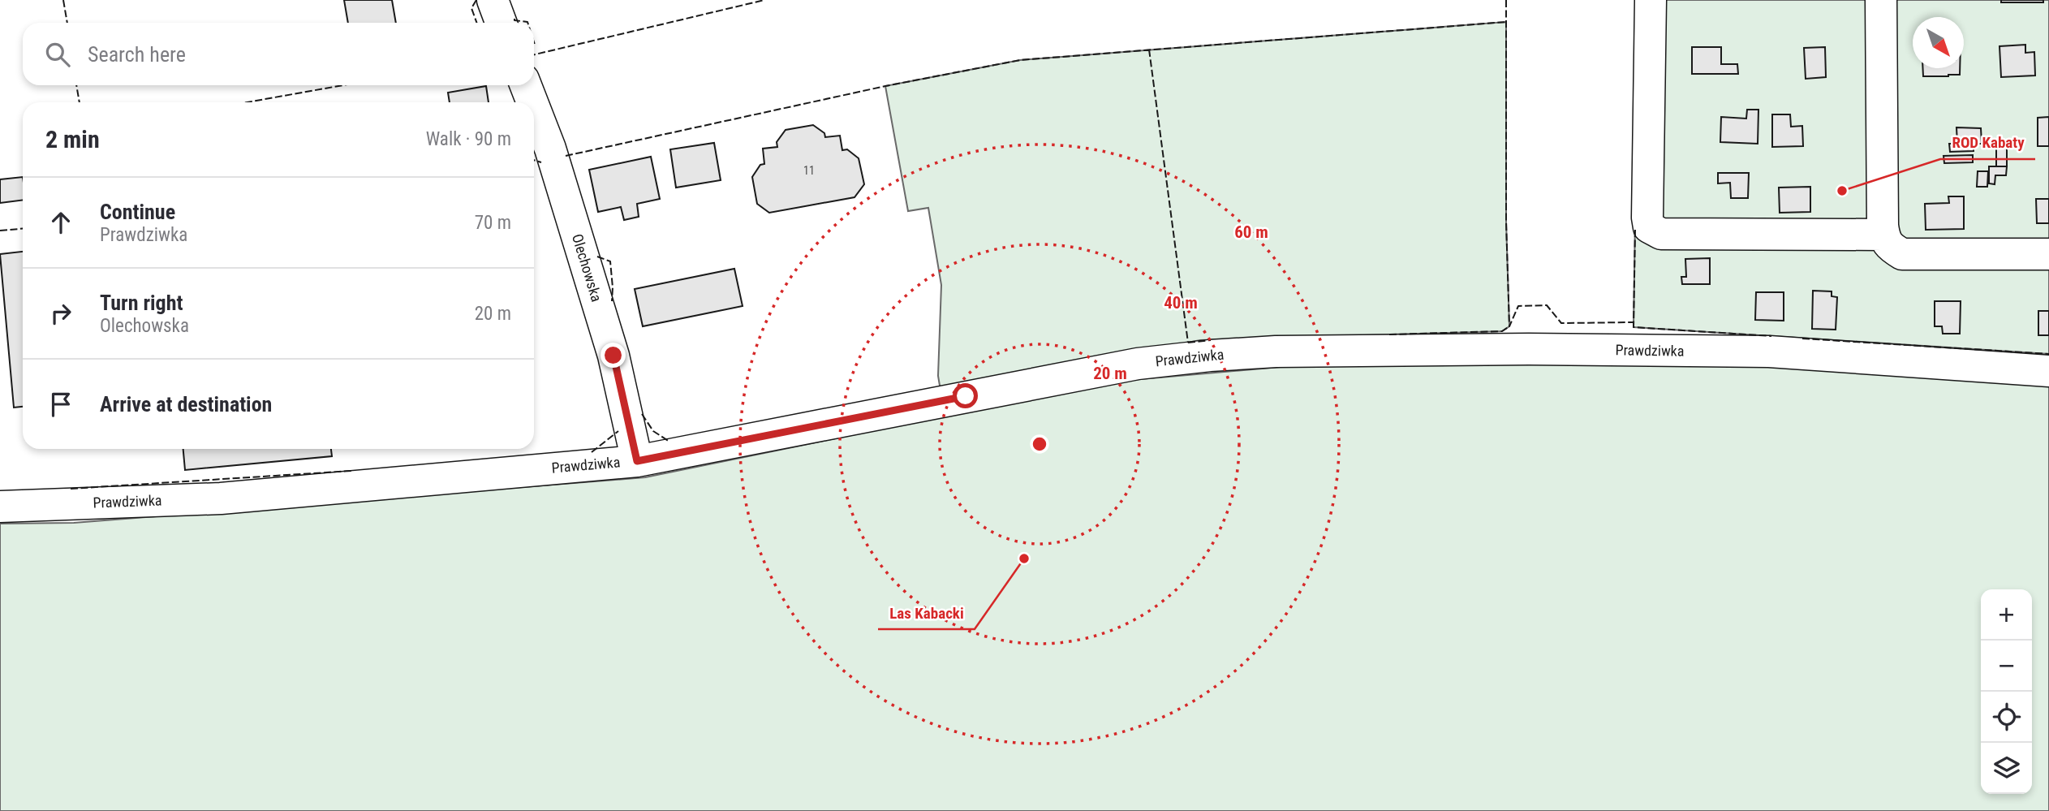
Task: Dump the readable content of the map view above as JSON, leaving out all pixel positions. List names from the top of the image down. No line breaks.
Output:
{"streets":{"street":["Olechowska","Prawdziwka"]},"crossings":[["Olechowska","Prawdziwka"]],"places":["ROD Kabaty","Las Kabacki"],"house_numbers":["11"],"north":"bottom right","page":{"search":"Search here","heading":["2 min","Walk · 90 m"],"list":[["Continue","Prawdziwka","70 m"],["Turn right","Olechowska","20 m"],"Arrive at destination"],"map_buttons":["+","−"]},"rings":["60 m","40 m","20 m"]}
